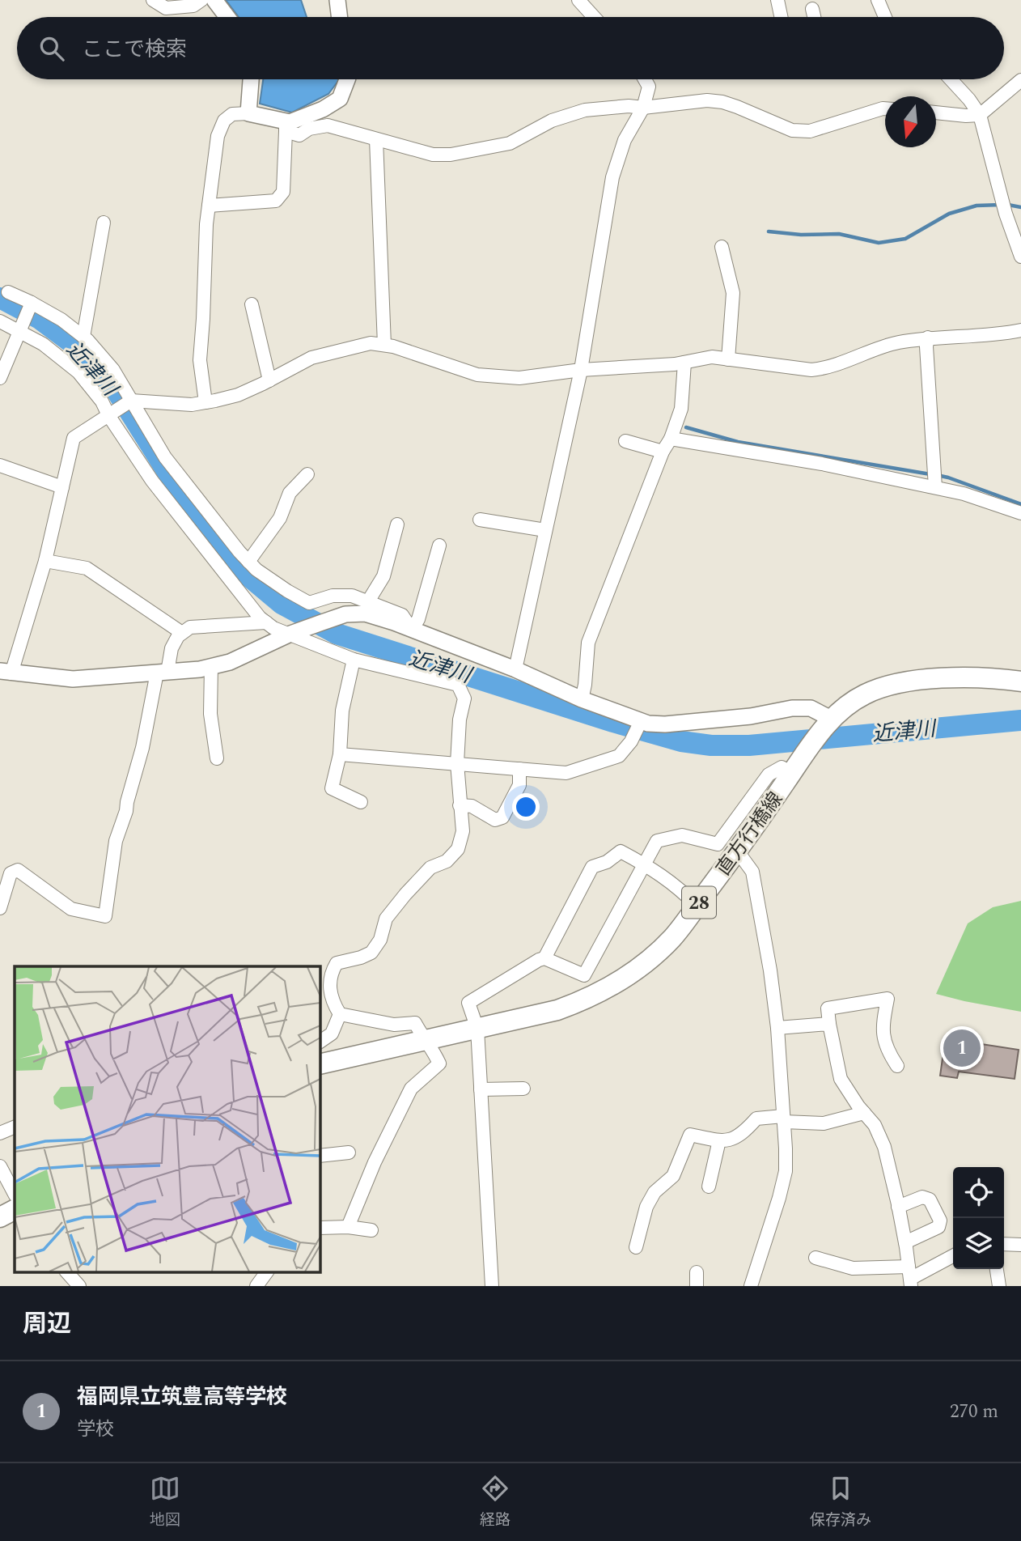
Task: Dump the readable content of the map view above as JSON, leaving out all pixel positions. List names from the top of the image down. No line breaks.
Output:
{"streets":{"main road":["直方行橋線","28"]},"water":["近津川"],"north":"bottom","page":{"search":"ここで検索","pins":"1","heading":"周辺","list":[{"mark":"1","name":"福岡県立筑豊高等学校","note":"学校","value":"270 m"}],"nav":["地図","経路","保存済み"]}}
